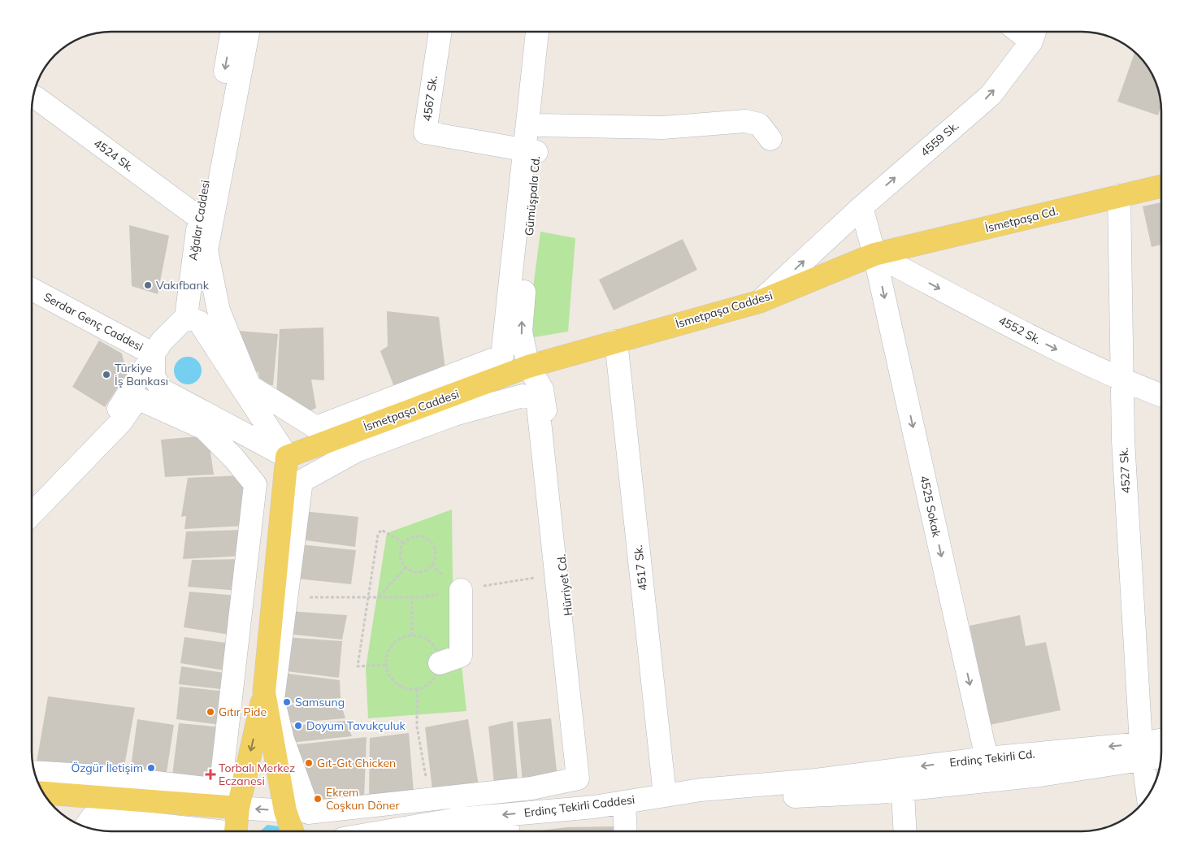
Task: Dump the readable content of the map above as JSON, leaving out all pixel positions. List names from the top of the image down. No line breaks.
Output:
{"streets":{"main road":["İsmetpaşa Cd.","İsmetpaşa Caddesi"],"street":["4567 Sk.","4559 Sk.","4524 Sk.","Gümüşpala Cd.","Ağalar Caddesi","Serdar Genç Caddesi","4552 Sk.","4527 Sk.","4525 Sokak","4517 Sk.","Hürriyet Cd.","Erdinç Tekirli Cd.","Erdinç Tekirli Caddesi"]},"crossings":[["4567 Sk.","Gümüşpala Cd."],["4559 Sk.","İsmetpaşa Caddesi"],["4524 Sk.","Ağalar Caddesi"],["Gümüşpala Cd.","İsmetpaşa Caddesi"],["Gümüşpala Cd.","Hürriyet Cd."],["İsmetpaşa Cd.","İsmetpaşa Caddesi"],["İsmetpaşa Cd.","4552 Sk."],["İsmetpaşa Cd.","4527 Sk."],["İsmetpaşa Cd.","4525 Sokak"],["İsmetpaşa Caddesi","Serdar Genç Caddesi"],["İsmetpaşa Caddesi","4552 Sk."],["İsmetpaşa Caddesi","4525 Sokak"],["İsmetpaşa Caddesi","4517 Sk."],["İsmetpaşa Caddesi","Hürriyet Cd."],["4552 Sk.","4527 Sk."],["4552 Sk.","4525 Sokak"],["4527 Sk.","Erdinç Tekirli Cd."],["4525 Sokak","Erdinç Tekirli Cd."],["4517 Sk.","Erdinç Tekirli Caddesi"],["Hürriyet Cd.","Erdinç Tekirli Caddesi"],["Erdinç Tekirli Cd.","Erdinç Tekirli Caddesi"]],"one_way":["4559 Sk.","Gümüşpala Cd.","Ağalar Caddesi","4552 Sk.","4525 Sokak"],"places":{"other":["Vakıfbank","Türkiye İş Bankası","Samsung","Gıtır Pide","Doyum Tavukçuluk","Gıt-Gıt Chicken","Özgür İletişim","Ekrem Coşkun Döner"],"health":["Torbalı Merkez Eczanesi"]}}
